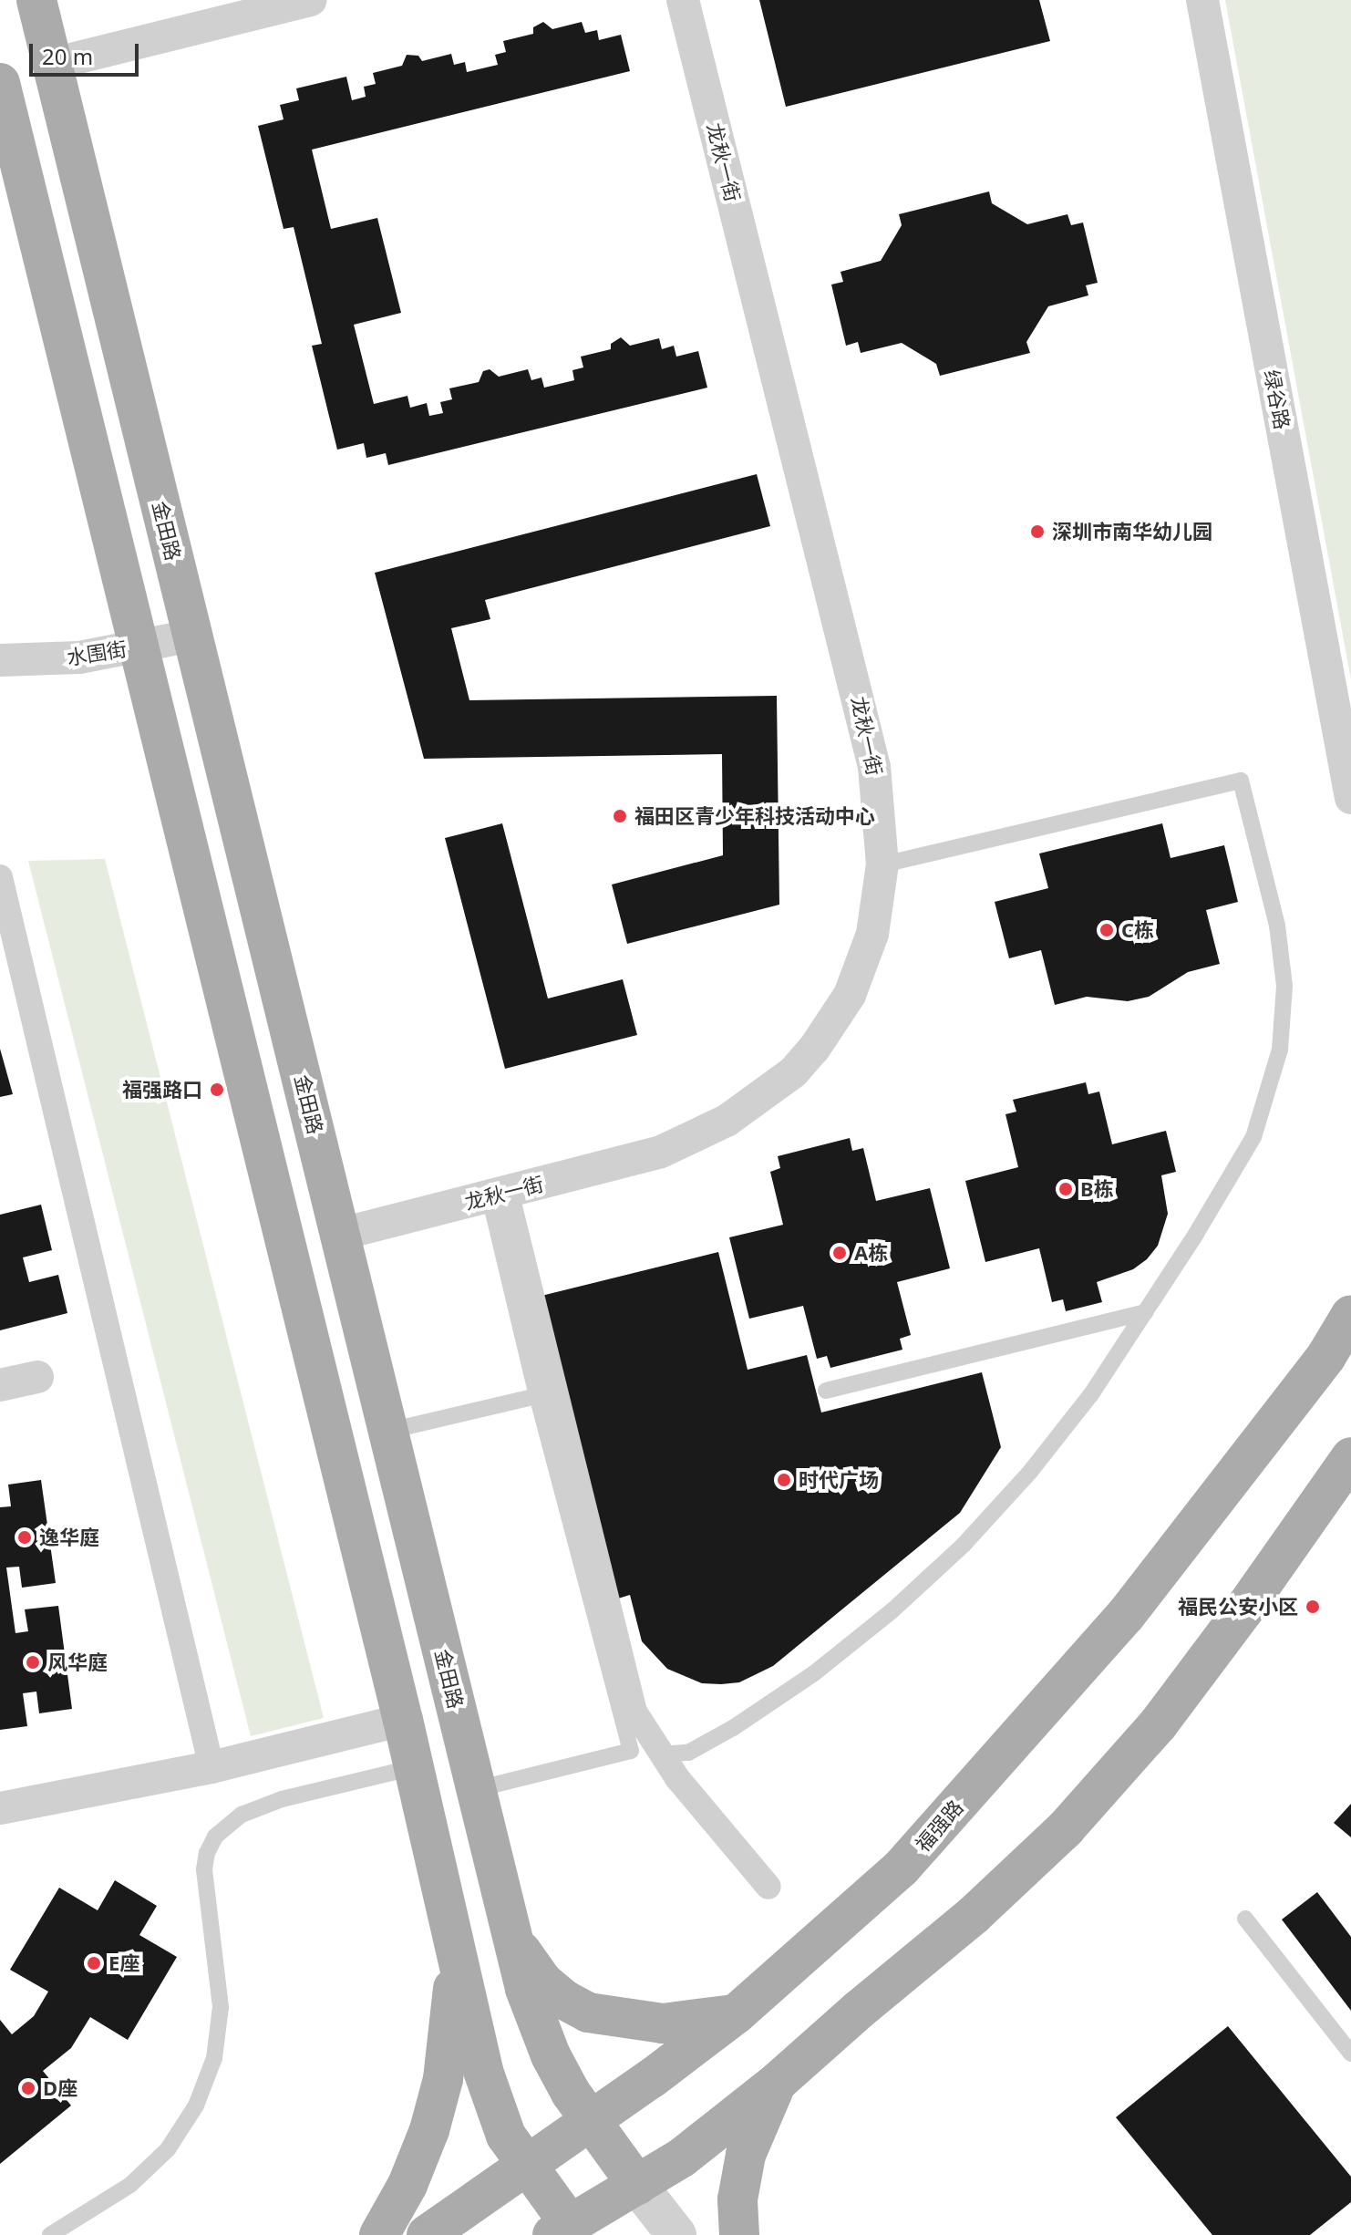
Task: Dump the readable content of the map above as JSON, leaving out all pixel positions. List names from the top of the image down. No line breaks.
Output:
{"streets":{"main road":["金田路","福强路"],"street":["龙秋一街","绿谷路","水围街"]},"crossings":[["龙秋一街","金田路"],["金田路","水围街"],["金田路","福强路"]],"places":["深圳市南华幼儿园","福田区青少年科技活动中心","C栋","福强路口","B栋","A栋","时代广场","逸华庭","福民公安小区","风华庭","E座","D座"],"scale_bar":"20 m"}
